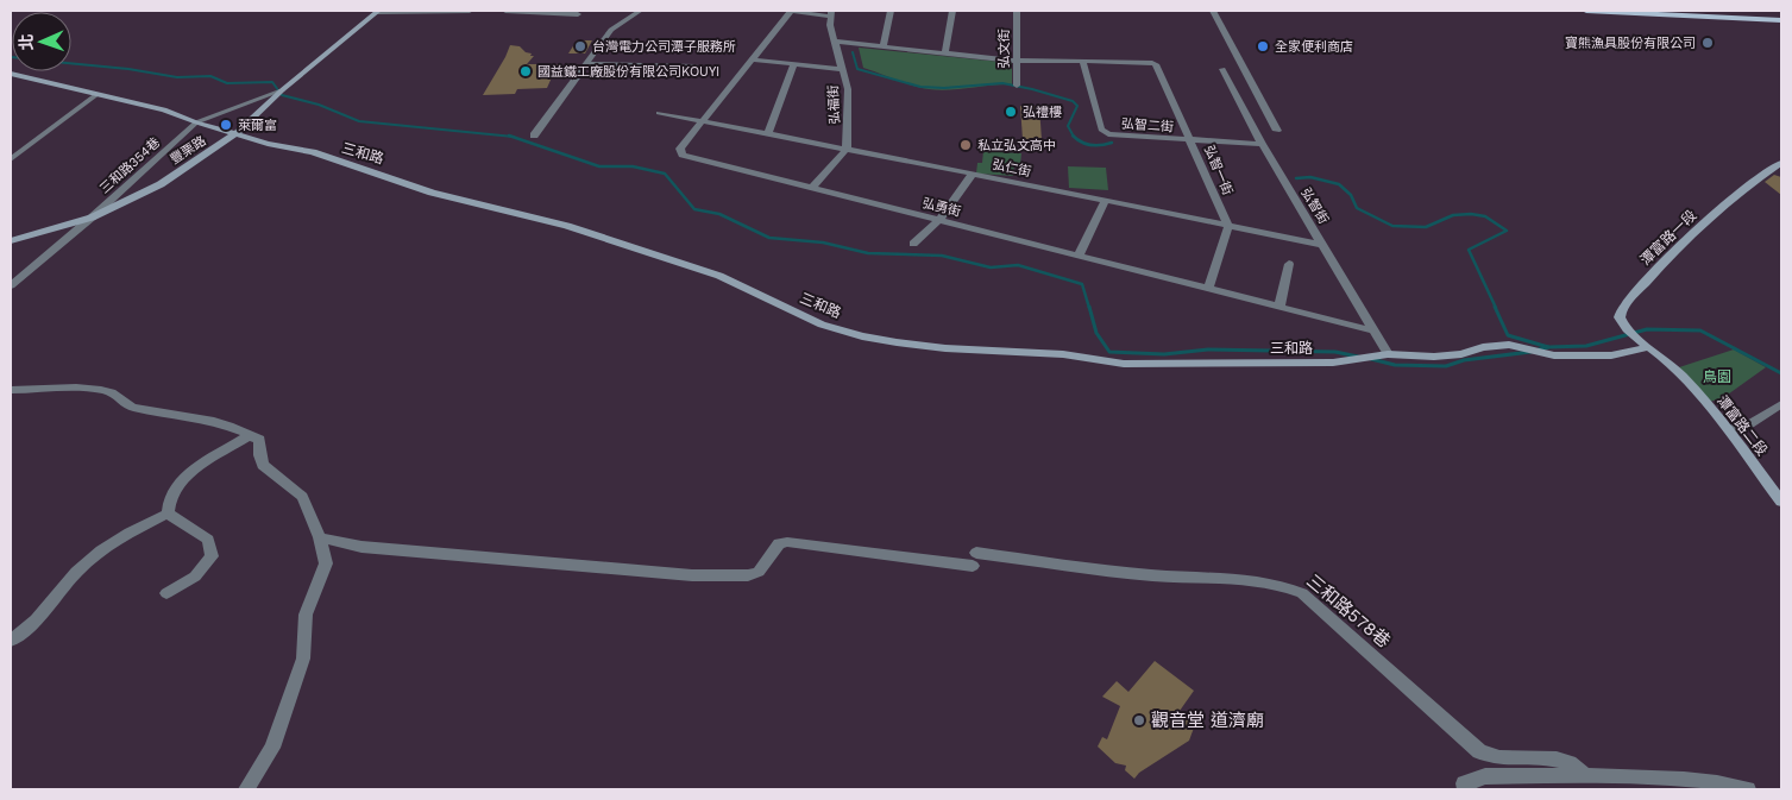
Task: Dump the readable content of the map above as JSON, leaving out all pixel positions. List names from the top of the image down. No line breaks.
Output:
{"streets":{"street":["弘文街","弘福街","弘智二街","豐栗路","三和路","三和路354巷","弘仁街","弘智一街","弘智街","弘勇街","潭富路一段","潭富路二段","三和路578巷"]},"crossings":[["弘福街","弘仁街"],["弘智二街","弘智一街"],["弘智二街","弘智街"],["豐栗路","三和路"],["豐栗路","三和路354巷"],["三和路","三和路354巷"],["三和路","弘智街"],["三和路","潭富路一段"],["三和路","潭富路二段"],["弘仁街","弘智一街"],["弘仁街","弘智街"],["弘仁街","弘勇街"],["弘智街","弘勇街"],["潭富路一段","潭富路二段"]],"parks":["鳥園"],"places":["寶熊漁具股份有限公司","台灣電力公司潭子服務所","全家便利商店","國益鐵工廠股份有限公司KOUYI","弘禮樓","萊爾富","私立弘文高中","觀音堂 道濟廟"],"north":"left"}
